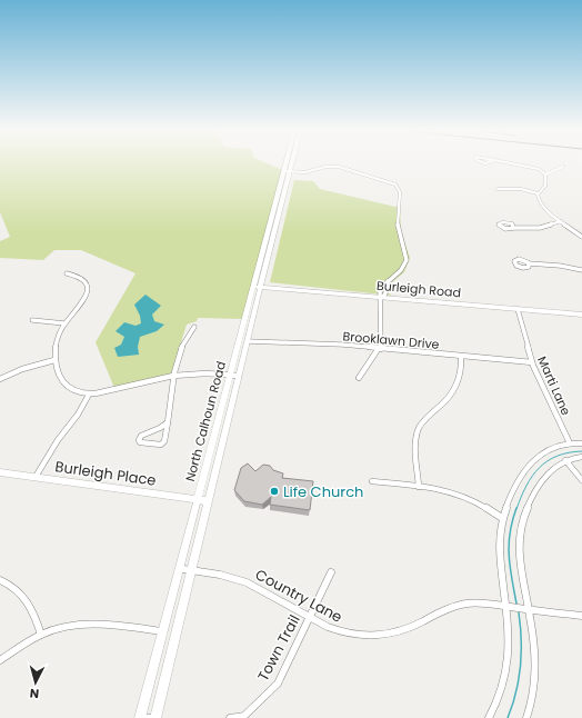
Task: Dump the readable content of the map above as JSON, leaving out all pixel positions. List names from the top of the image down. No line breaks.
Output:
{"streets":{"main road":["Burleigh Road","North Calhoun Road","Burleigh Place"],"street":["Brooklawn Drive","Marti Lane","Country Lane","Town Trail"]},"crossings":[["Burleigh Road","Marti Lane"],["Burleigh Road","North Calhoun Road"],["Brooklawn Drive","Marti Lane"],["Brooklawn Drive","North Calhoun Road"],["North Calhoun Road","Burleigh Place"],["North Calhoun Road","Country Lane"],["Country Lane","Town Trail"]],"places":["Life Church"],"north":"bottom"}
